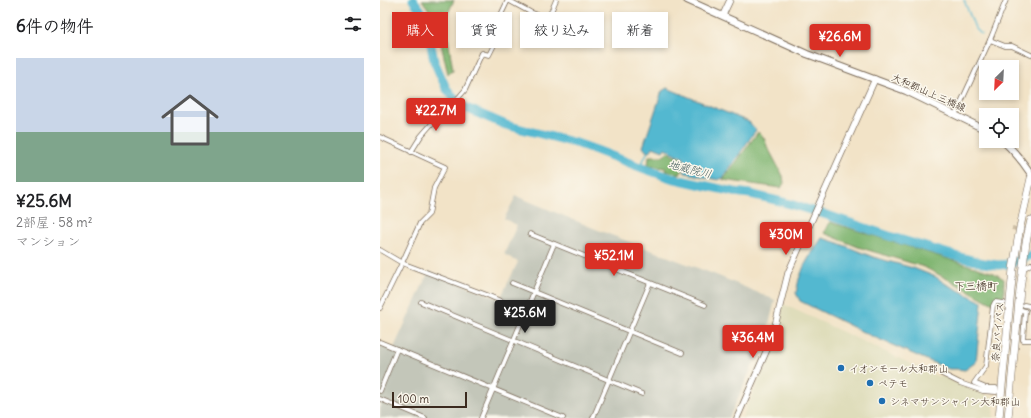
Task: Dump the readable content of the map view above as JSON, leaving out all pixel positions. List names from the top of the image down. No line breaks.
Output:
{"streets":{"highway":["奈良バイパス"],"main road":["大和郡山上三橋線"]},"districts":["下三橋町"],"water":["地蔵院川"],"places":["イオンモール大和郡山","ペテモ","シネマサンシャイン大和郡山"],"scale_bar":"100 m","north":"bottom left","page":{"heading":"6件の物件","chip":["購入","賃貸","絞り込み","新着"],"price":["¥26.6M","¥22.7M","¥30M","¥52.1M","¥25.6M","¥36.4M"],"list":[{"name":"¥25.6M","note":"2部屋 · 58 m² · マンション"}],"scale":"100 m"}}
